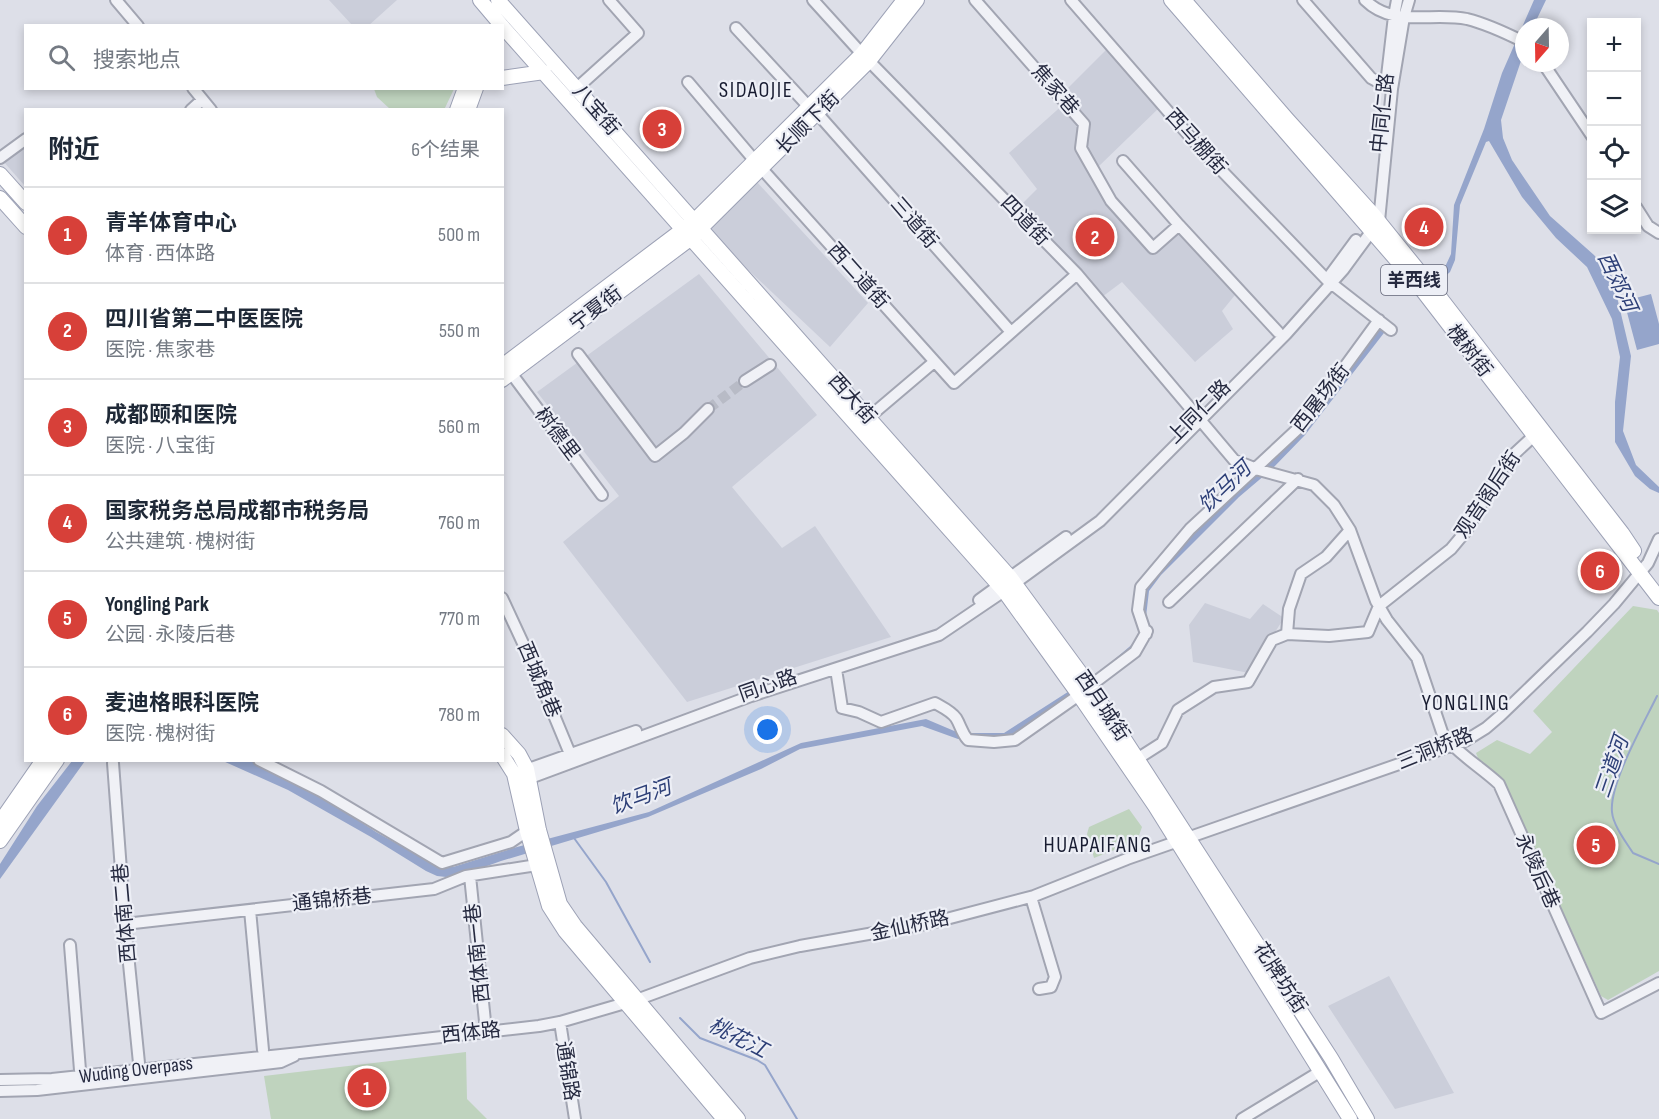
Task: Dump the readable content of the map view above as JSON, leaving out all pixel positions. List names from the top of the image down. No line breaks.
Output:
{"streets":{"main road":["八宝街","长顺下街","羊西线","宁夏街","槐树街","西大街","西月城街","花牌坊街"],"street":["焦家巷","中同仁路","西马棚街","四道街","三道街","西二道街","西屠场街","上同仁路","树德里","观音阁后街","西城角巷","同心路","三洞桥路","永陵后巷","通锦桥巷","西体南二巷","金仙桥路","西体南一巷","西体路","Wuding Overpass","通锦路"]},"crossings":[["八宝街","长顺下街"],["八宝街","宁夏街"],["八宝街","西大街"],["中同仁路","槐树街"],["中同仁路","上同仁路"],["长顺下街","四道街"],["长顺下街","三道街"],["长顺下街","西二道街"],["长顺下街","宁夏街"],["长顺下街","西大街"],["西马棚街","上同仁路"],["四道街","西屠场街"],["四道街","上同仁路"],["四道街","观音阁后街"],["四道街","三洞桥路"],["四道街","永陵后巷"],["三道街","西二道街"],["宁夏街","西大街"],["宁夏街","树德里"],["槐树街","上同仁路"],["槐树街","观音阁后街"],["槐树街","三洞桥路"],["西屠场街","西月城街"],["西大街","上同仁路"],["西大街","同心路"],["西大街","西月城街"],["上同仁路","同心路"],["上同仁路","西月城街"],["西城角巷","同心路"],["同心路","西月城街"],["西月城街","三洞桥路"],["西月城街","金仙桥路"],["西月城街","花牌坊街"],["三洞桥路","永陵后巷"],["三洞桥路","金仙桥路"],["三洞桥路","花牌坊街"],["通锦桥巷","西体南二巷"],["通锦桥巷","西体南一巷"],["西体南二巷","西体路"],["金仙桥路","花牌坊街"],["金仙桥路","西体路"],["西体南一巷","西体路"],["西体路","Wuding Overpass"],["西体路","通锦路"]],"districts":["SIDAOJIE","YONGLING","HUAPAIFANG"],"water":["西郊河","饮马河","三道河","桃花江"],"north":"bottom","page":{"map_buttons":["+","−"],"search":"搜索地点","pins":["3","4","2","6","5","1"],"heading":["附近","6个结果"],"list":[{"mark":"1","name":"青羊体育中心","note":"体育 · 西体路","value":"500 m"},{"mark":"2","name":"四川省第二中医医院","note":"医院 · 焦家巷","value":"550 m"},{"mark":"3","name":"成都颐和医院","note":"医院 · 八宝街","value":"560 m"},{"mark":"4","name":"国家税务总局成都市税务局","note":"公共建筑 · 槐树街","value":"760 m"},{"mark":"5","name":"Yongling Park","note":"公园 · 永陵后巷","value":"770 m"},{"mark":"6","name":"麦迪格眼科医院","note":"医院 · 槐树街","value":"780 m"}]}}
